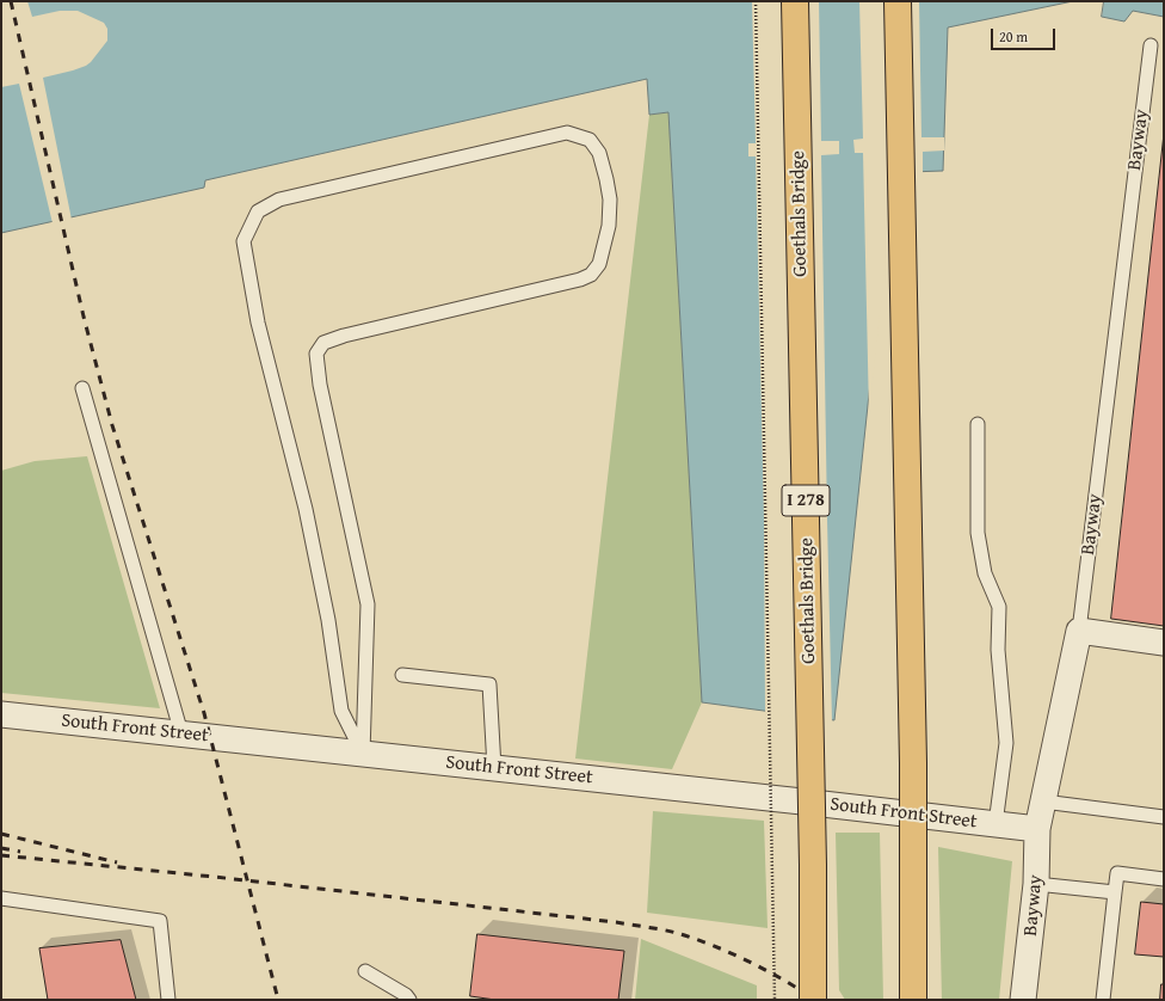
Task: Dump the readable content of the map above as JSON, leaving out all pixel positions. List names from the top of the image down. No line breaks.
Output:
{"streets":{"highway":["Goethals Bridge","I 278"],"street":["Bayway","South Front Street"]},"crossings":[["Bayway","South Front Street"]],"scale_bar":"20 m"}
